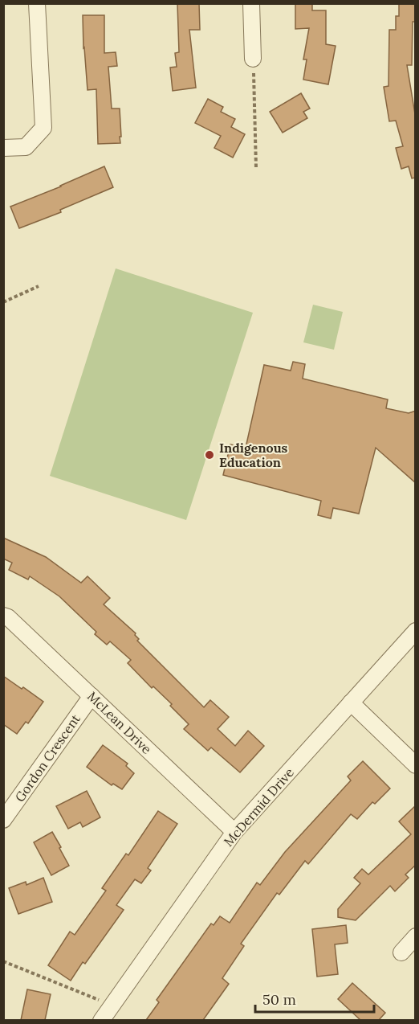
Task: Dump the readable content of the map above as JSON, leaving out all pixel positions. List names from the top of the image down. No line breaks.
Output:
{"streets":{"street":["McLean Drive","Gordon Crescent","McDermid Drive"]},"crossings":[["McLean Drive","Gordon Crescent"],["McLean Drive","McDermid Drive"]],"places":["Indigenous Education"],"scale_bar":"50 m"}
